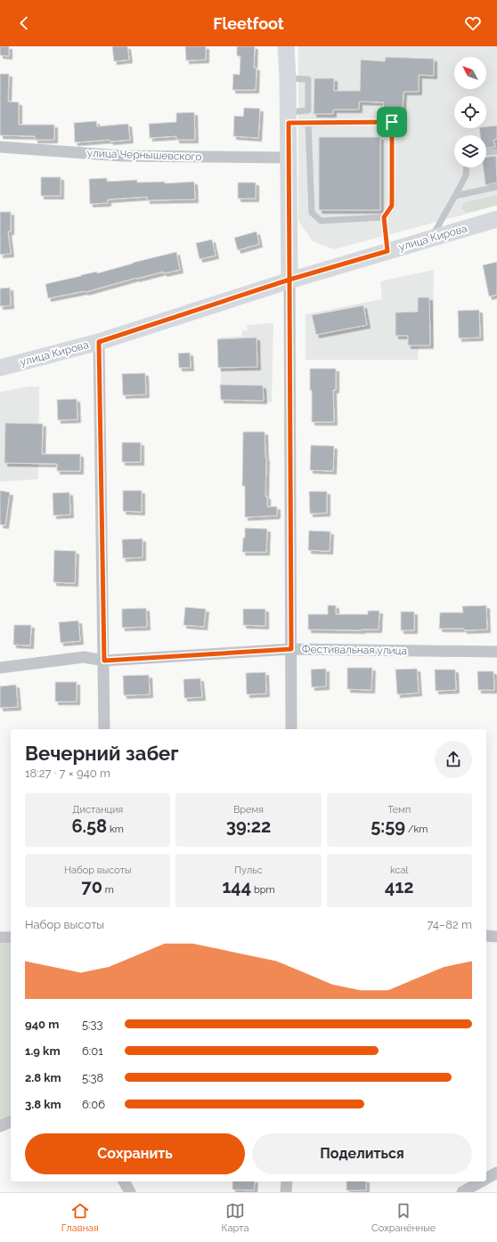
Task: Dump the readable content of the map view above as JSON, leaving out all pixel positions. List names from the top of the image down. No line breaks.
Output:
{"streets":{"main road":["улица Кирова"],"street":["улица Чернышевского","Фестивальная улица"]},"north":"top left","page":{"header":"Fleetfoot","heading":["Вечерний забег","18:27 · 7 × 940 m"],"stats":[["Дистанция","6.58 km"],["Время","39:22"],["Темп","5:59 /km"],["Набор высоты","70 m"],["Пульс","144 bpm"],["kcal","412"]],"chart":["Набор высоты","74–82 m"],"list":[{"name":"940 m","note":"5:33"},{"name":"1.9 km","note":"6:01"},{"name":"2.8 km","note":"5:38"},{"name":"3.8 km","note":"6:06"}],"buttons":["Сохранить","Поделиться"],"tabs":["Главная","Карта","Сохранённые"]}}
